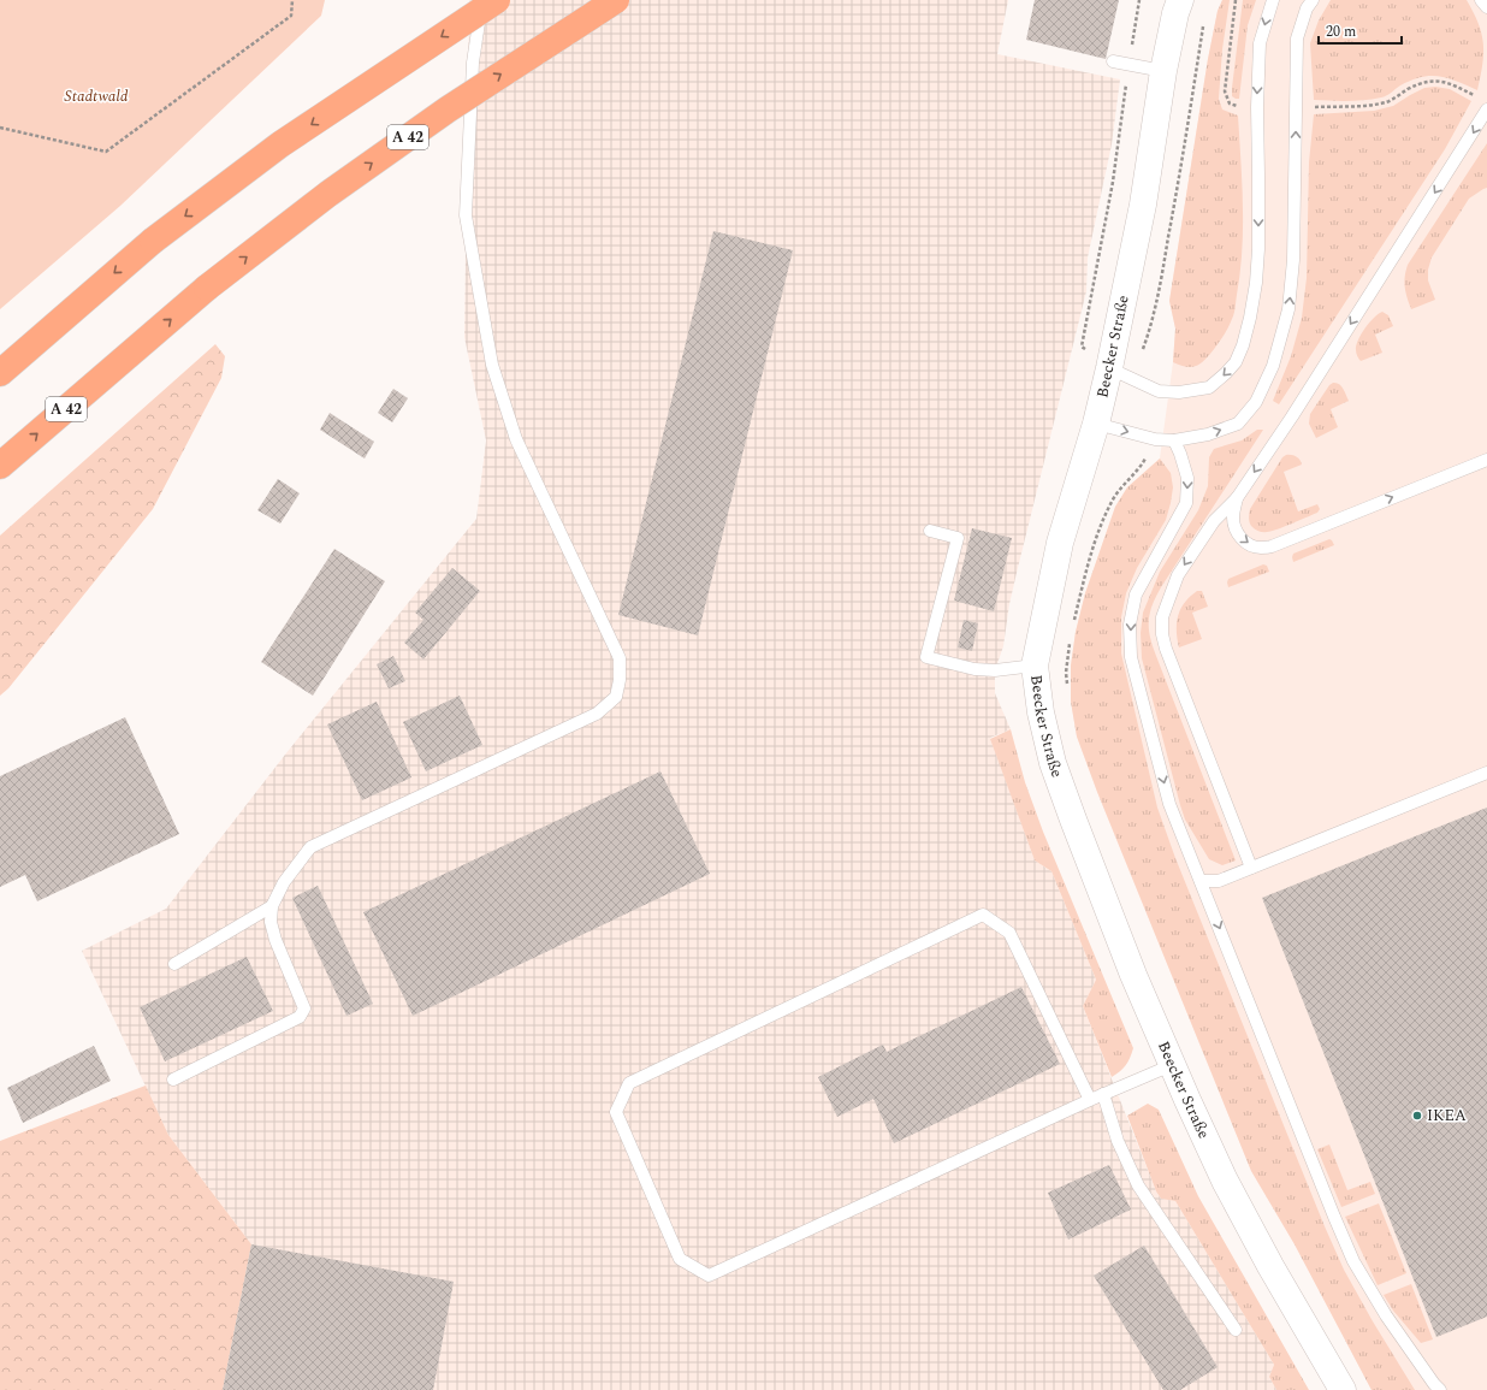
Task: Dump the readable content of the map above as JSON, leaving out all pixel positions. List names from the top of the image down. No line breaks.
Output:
{"streets":{"highway":["A 42"],"street":["Beecker Straße"]},"parks":["Stadtwald"],"places":["IKEA"],"scale_bar":"20 m"}
